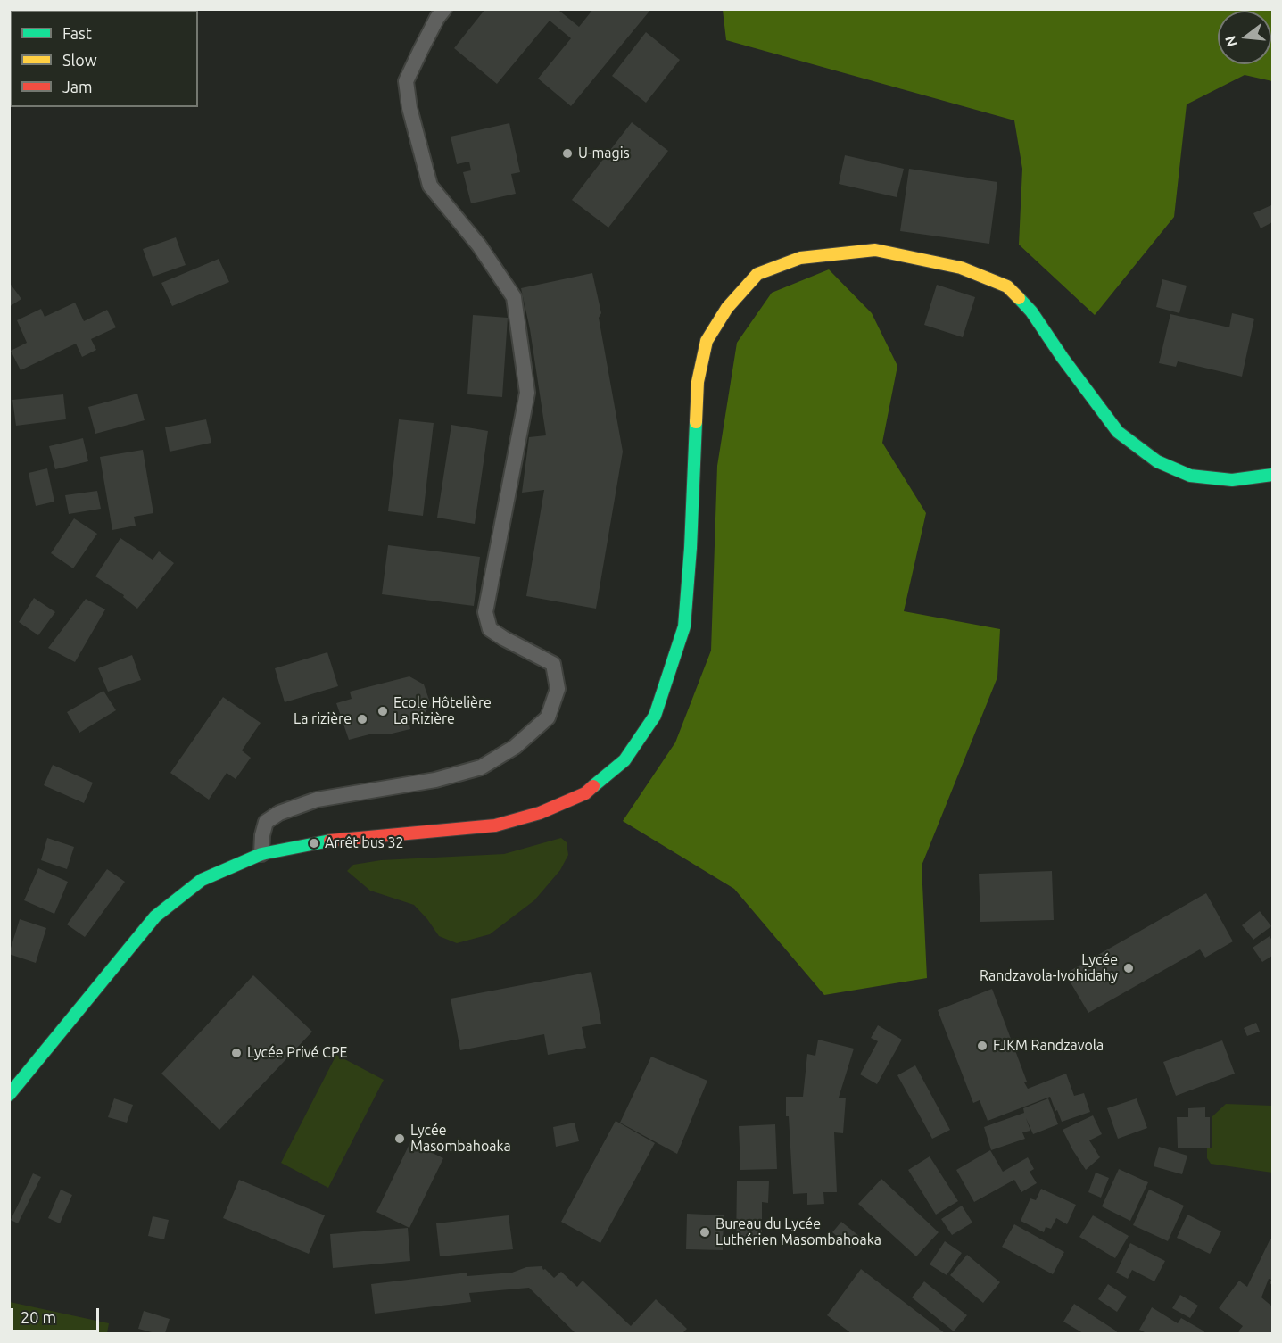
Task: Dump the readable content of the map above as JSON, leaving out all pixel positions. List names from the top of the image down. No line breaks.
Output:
{"places":["U-magis","Ecole Hôtelière La Rizière","La rizière","Arrêt bus 32","Lycée Randzavola-Ivohidahy","FJKM Randzavola","Lycée Privé CPE","Lycée Masombahoaka","Bureau du Lycée Luthérien Masombahoaka"],"legend":["Fast","Slow","Jam"],"scale_bar":"20 m","north":"left"}
